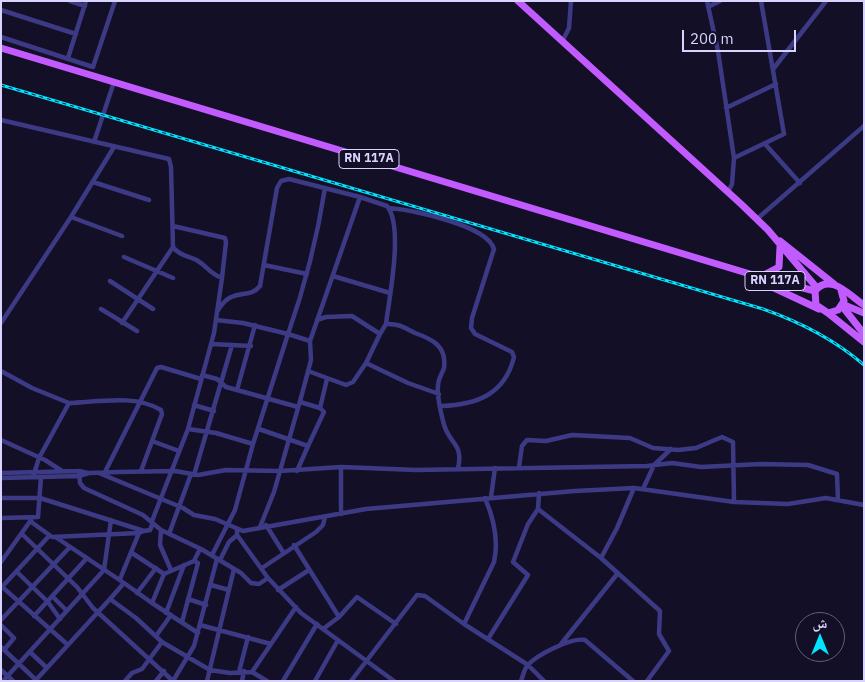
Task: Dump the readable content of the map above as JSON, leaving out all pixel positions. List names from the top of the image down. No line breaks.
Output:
{"streets":{"main road":["RN 117A"]},"scale_bar":"200 m","north":"top"}
